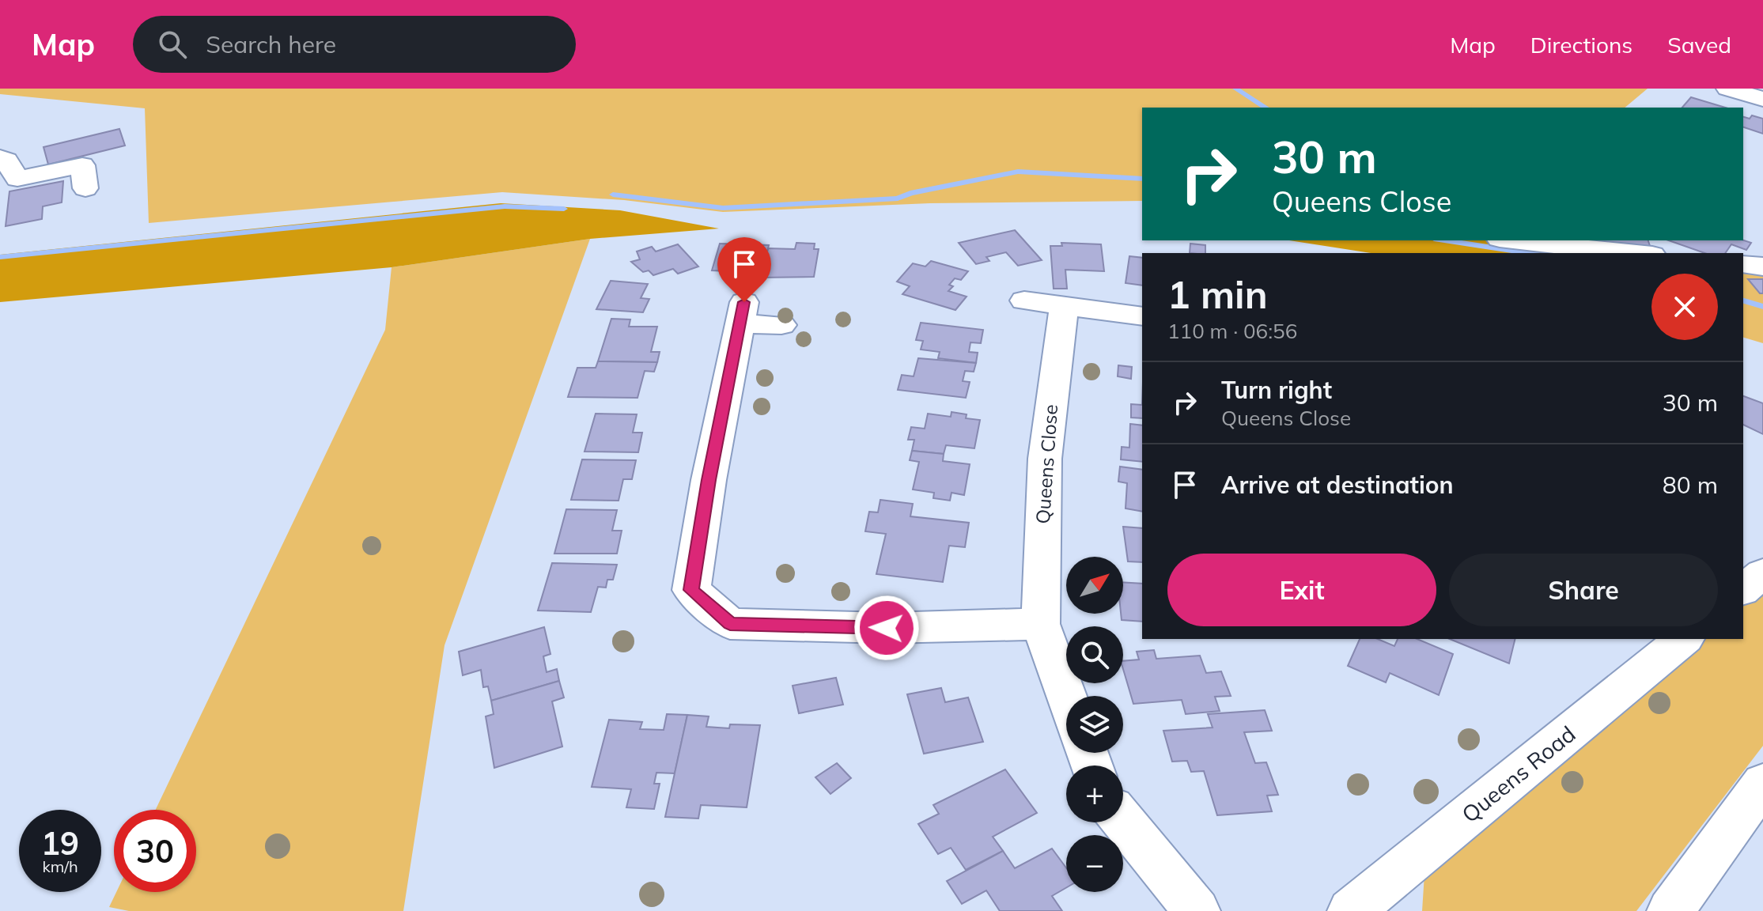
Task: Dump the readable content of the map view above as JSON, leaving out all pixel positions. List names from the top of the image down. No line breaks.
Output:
{"streets":{"street":["Queens Close","Queens Road"]},"north":"top right","page":{"header":"Map","search":"Search here","nav":["Map","Directions","Saved"],"turn":["30 m","Queens Close"],"heading":["1 min","110 m · 06:56"],"list":[{"name":"Turn right","note":"Queens Close","value":"30 m"},{"name":"Arrive at destination","value":"80 m"}],"buttons":["Exit","Share"],"map_buttons":["+","−"],"speed":"19 km/h","limit":"30"}}
